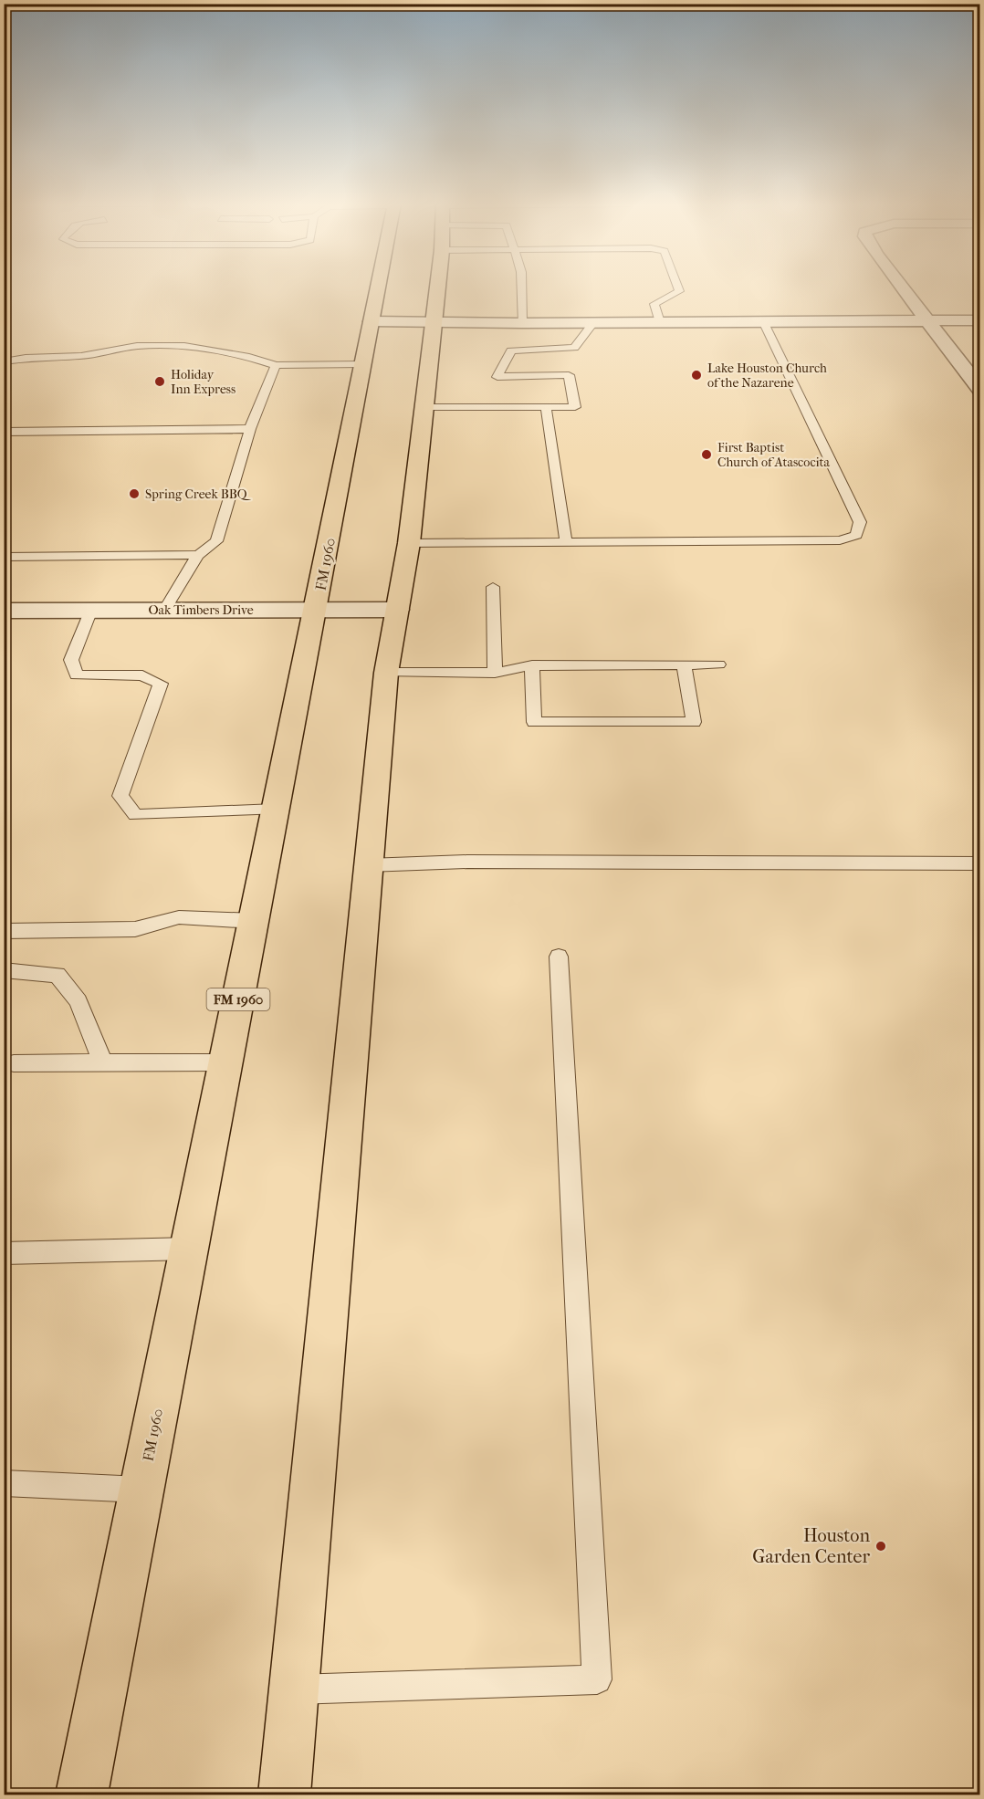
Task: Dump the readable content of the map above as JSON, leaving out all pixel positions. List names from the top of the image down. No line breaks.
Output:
{"streets":{"main road":["FM 1960"],"street":["Oak Timbers Drive"]},"crossings":[["FM 1960","Oak Timbers Drive"]],"places":["Lake Houston Church of the Nazarene","Holiday Inn Express","First Baptist Church of Atascocita","Spring Creek BBQ","Houston Garden Center"]}
